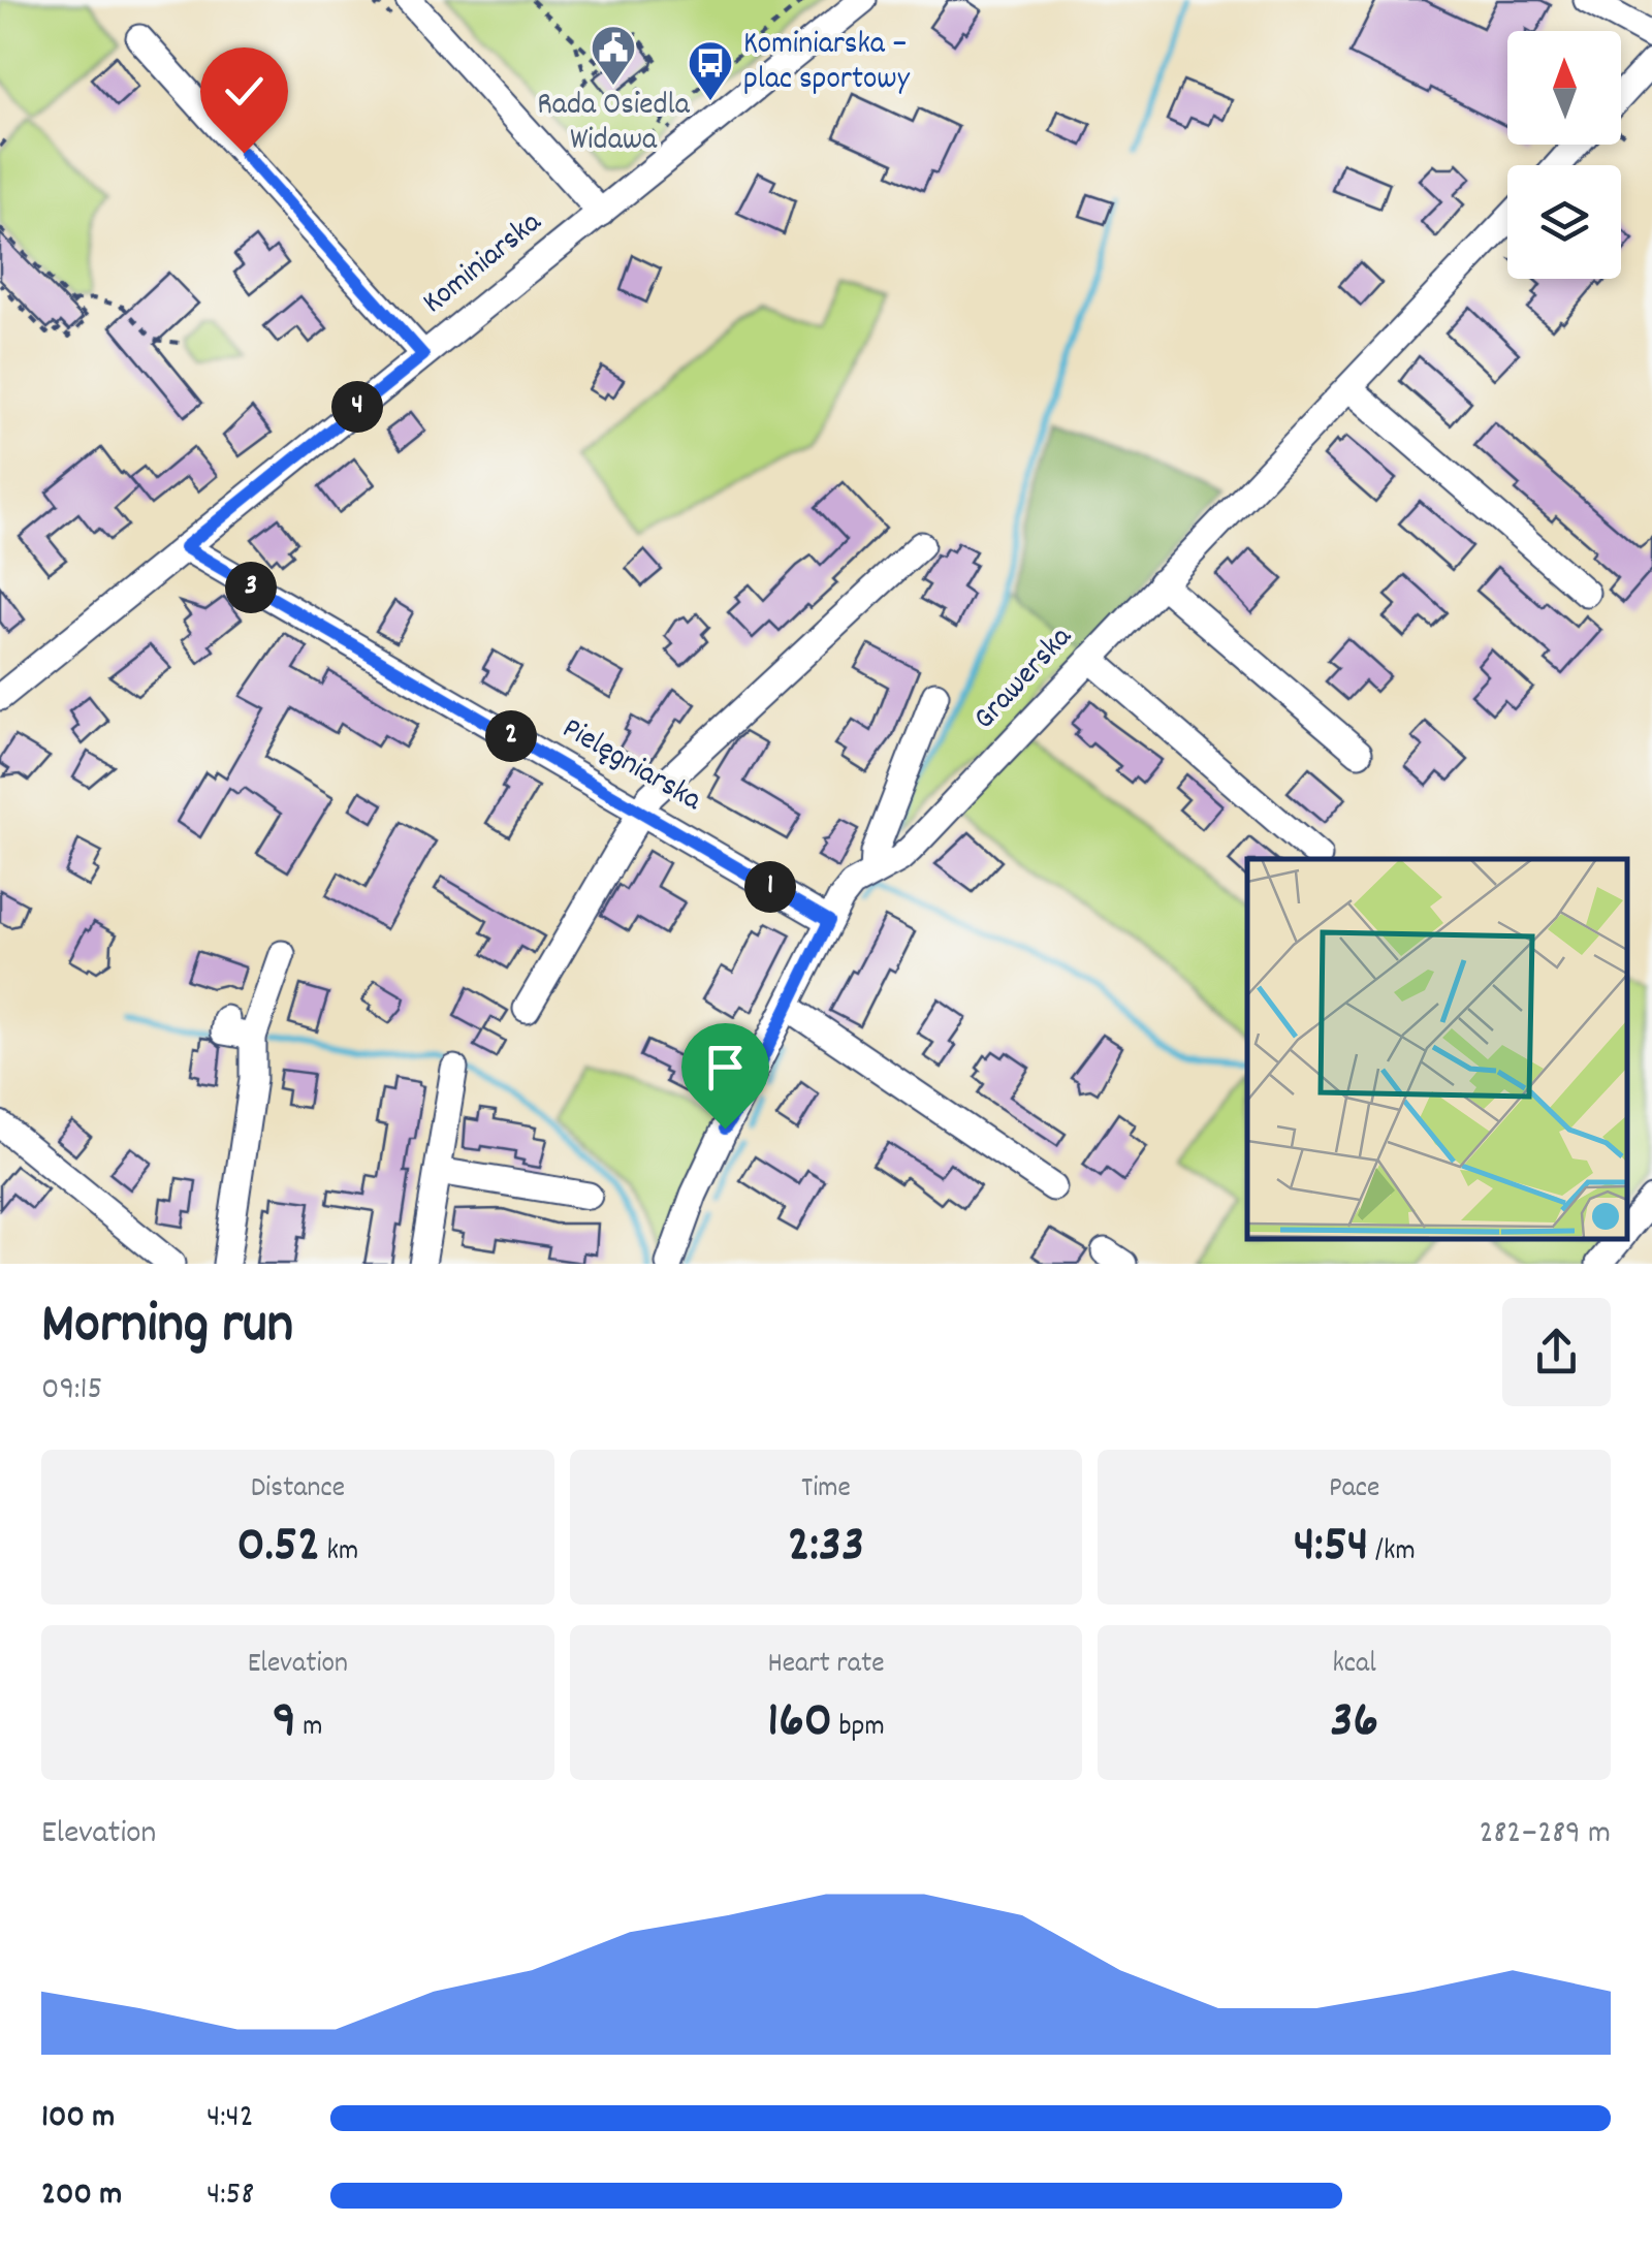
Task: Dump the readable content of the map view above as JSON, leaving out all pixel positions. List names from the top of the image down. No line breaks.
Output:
{"streets":{"street":["Kominiarska","Grawerska","Pielęgniarska"]},"crossings":[["Kominiarska","Pielęgniarska"],["Grawerska","Pielęgniarska"]],"places":{"public building":["Rada Osiedla Widawa"],"bus stop":["Kominiarska – plac sportowy"]},"north":"top","page":{"pins":["4","3","2","1"],"heading":["Morning run","09:15"],"stats":[["Distance","0.52 km"],["Time","2:33"],["Pace","4:54 /km"],["Elevation","9 m"],["Heart rate","160 bpm"],["kcal","36"]],"chart":["Elevation","282–289 m"],"list":[{"name":"100 m","note":"4:42"},{"name":"200 m","note":"4:58"}]}}
